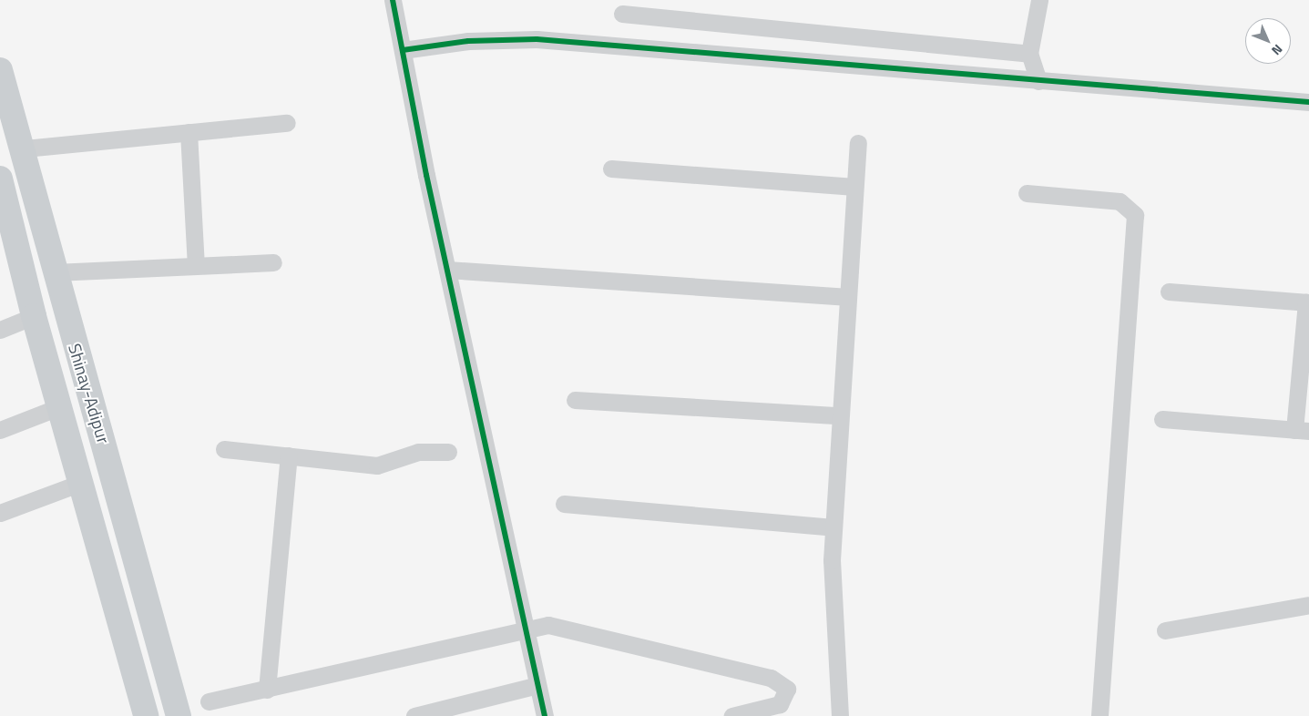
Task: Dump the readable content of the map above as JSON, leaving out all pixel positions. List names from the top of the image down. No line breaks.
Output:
{"streets":{"main road":["Shinay-Adipur"]},"north":"bottom right"}
